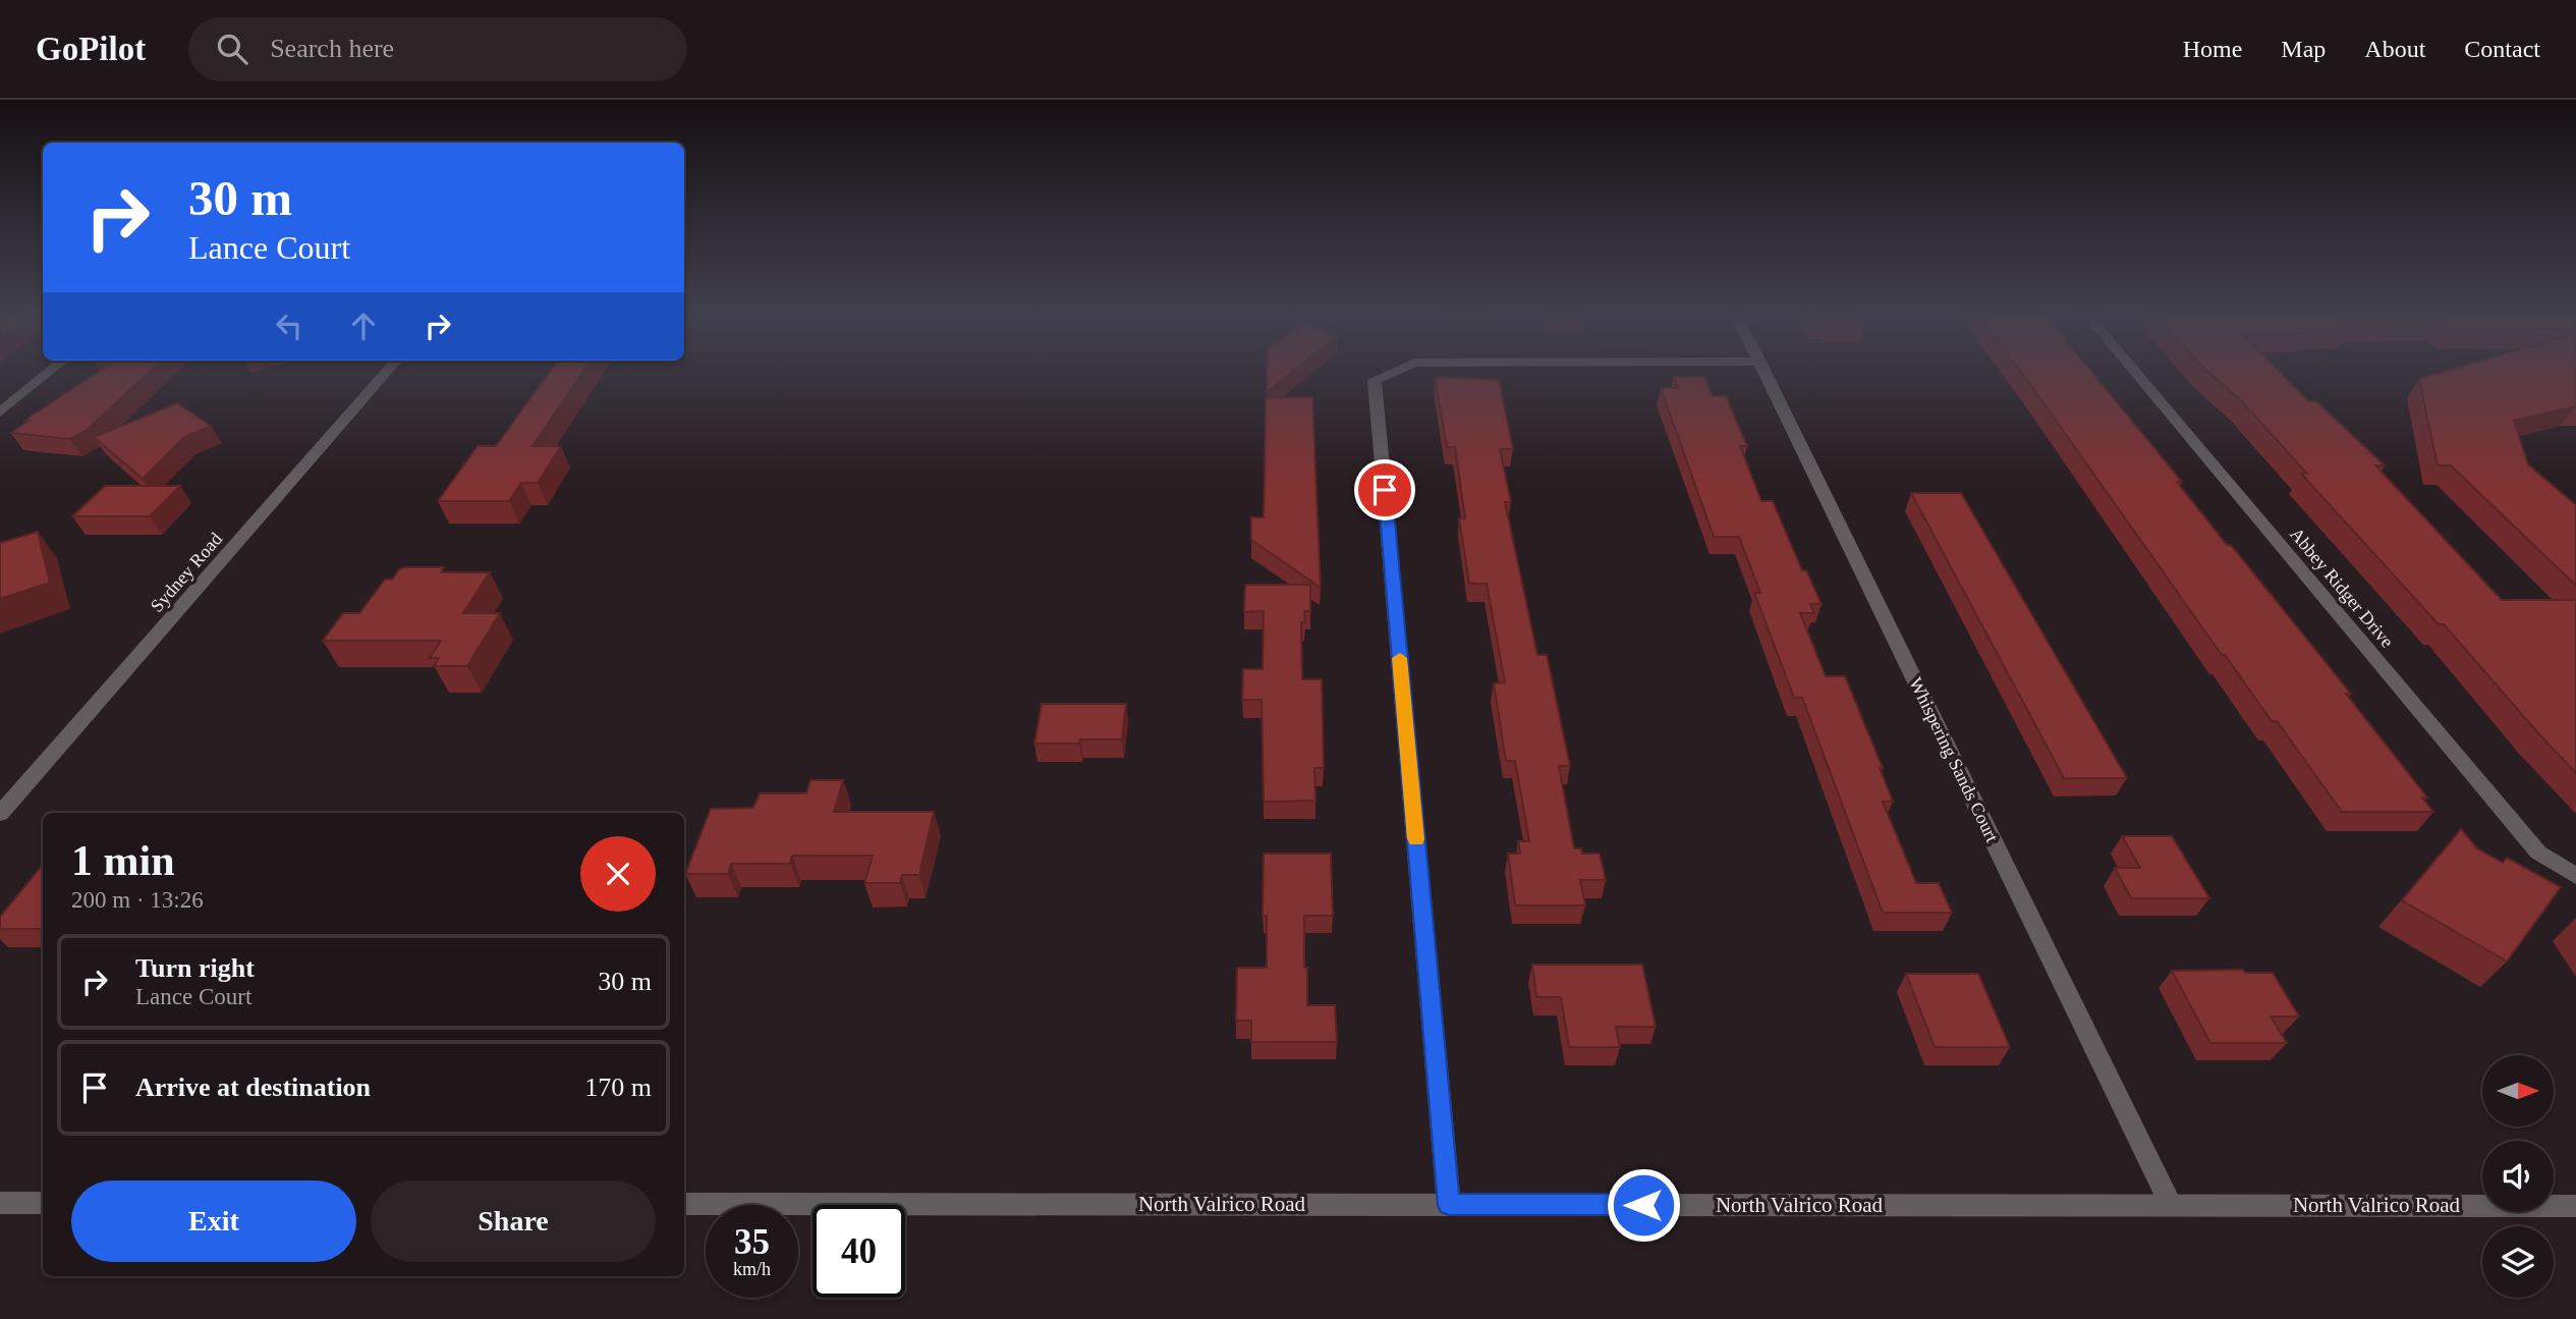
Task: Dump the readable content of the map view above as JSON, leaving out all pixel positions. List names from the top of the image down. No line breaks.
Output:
{"streets":{"street":["Sydney Road","Abbey Ridger Drive","Whispering Sands Court","North Valrico Road"]},"crossings":[["Whispering Sands Court","North Valrico Road"]],"north":"right","page":{"header":"GoPilot","search":"Search here","nav":["Home","Map","About","Contact"],"turn":["30 m","Lance Court"],"heading":["1 min","200 m · 13:26"],"list":[{"name":"Turn right","note":"Lance Court","value":"30 m"},{"name":"Arrive at destination","value":"170 m"}],"buttons":["Exit","Share"],"speed":"35 km/h","limit":"40"}}
